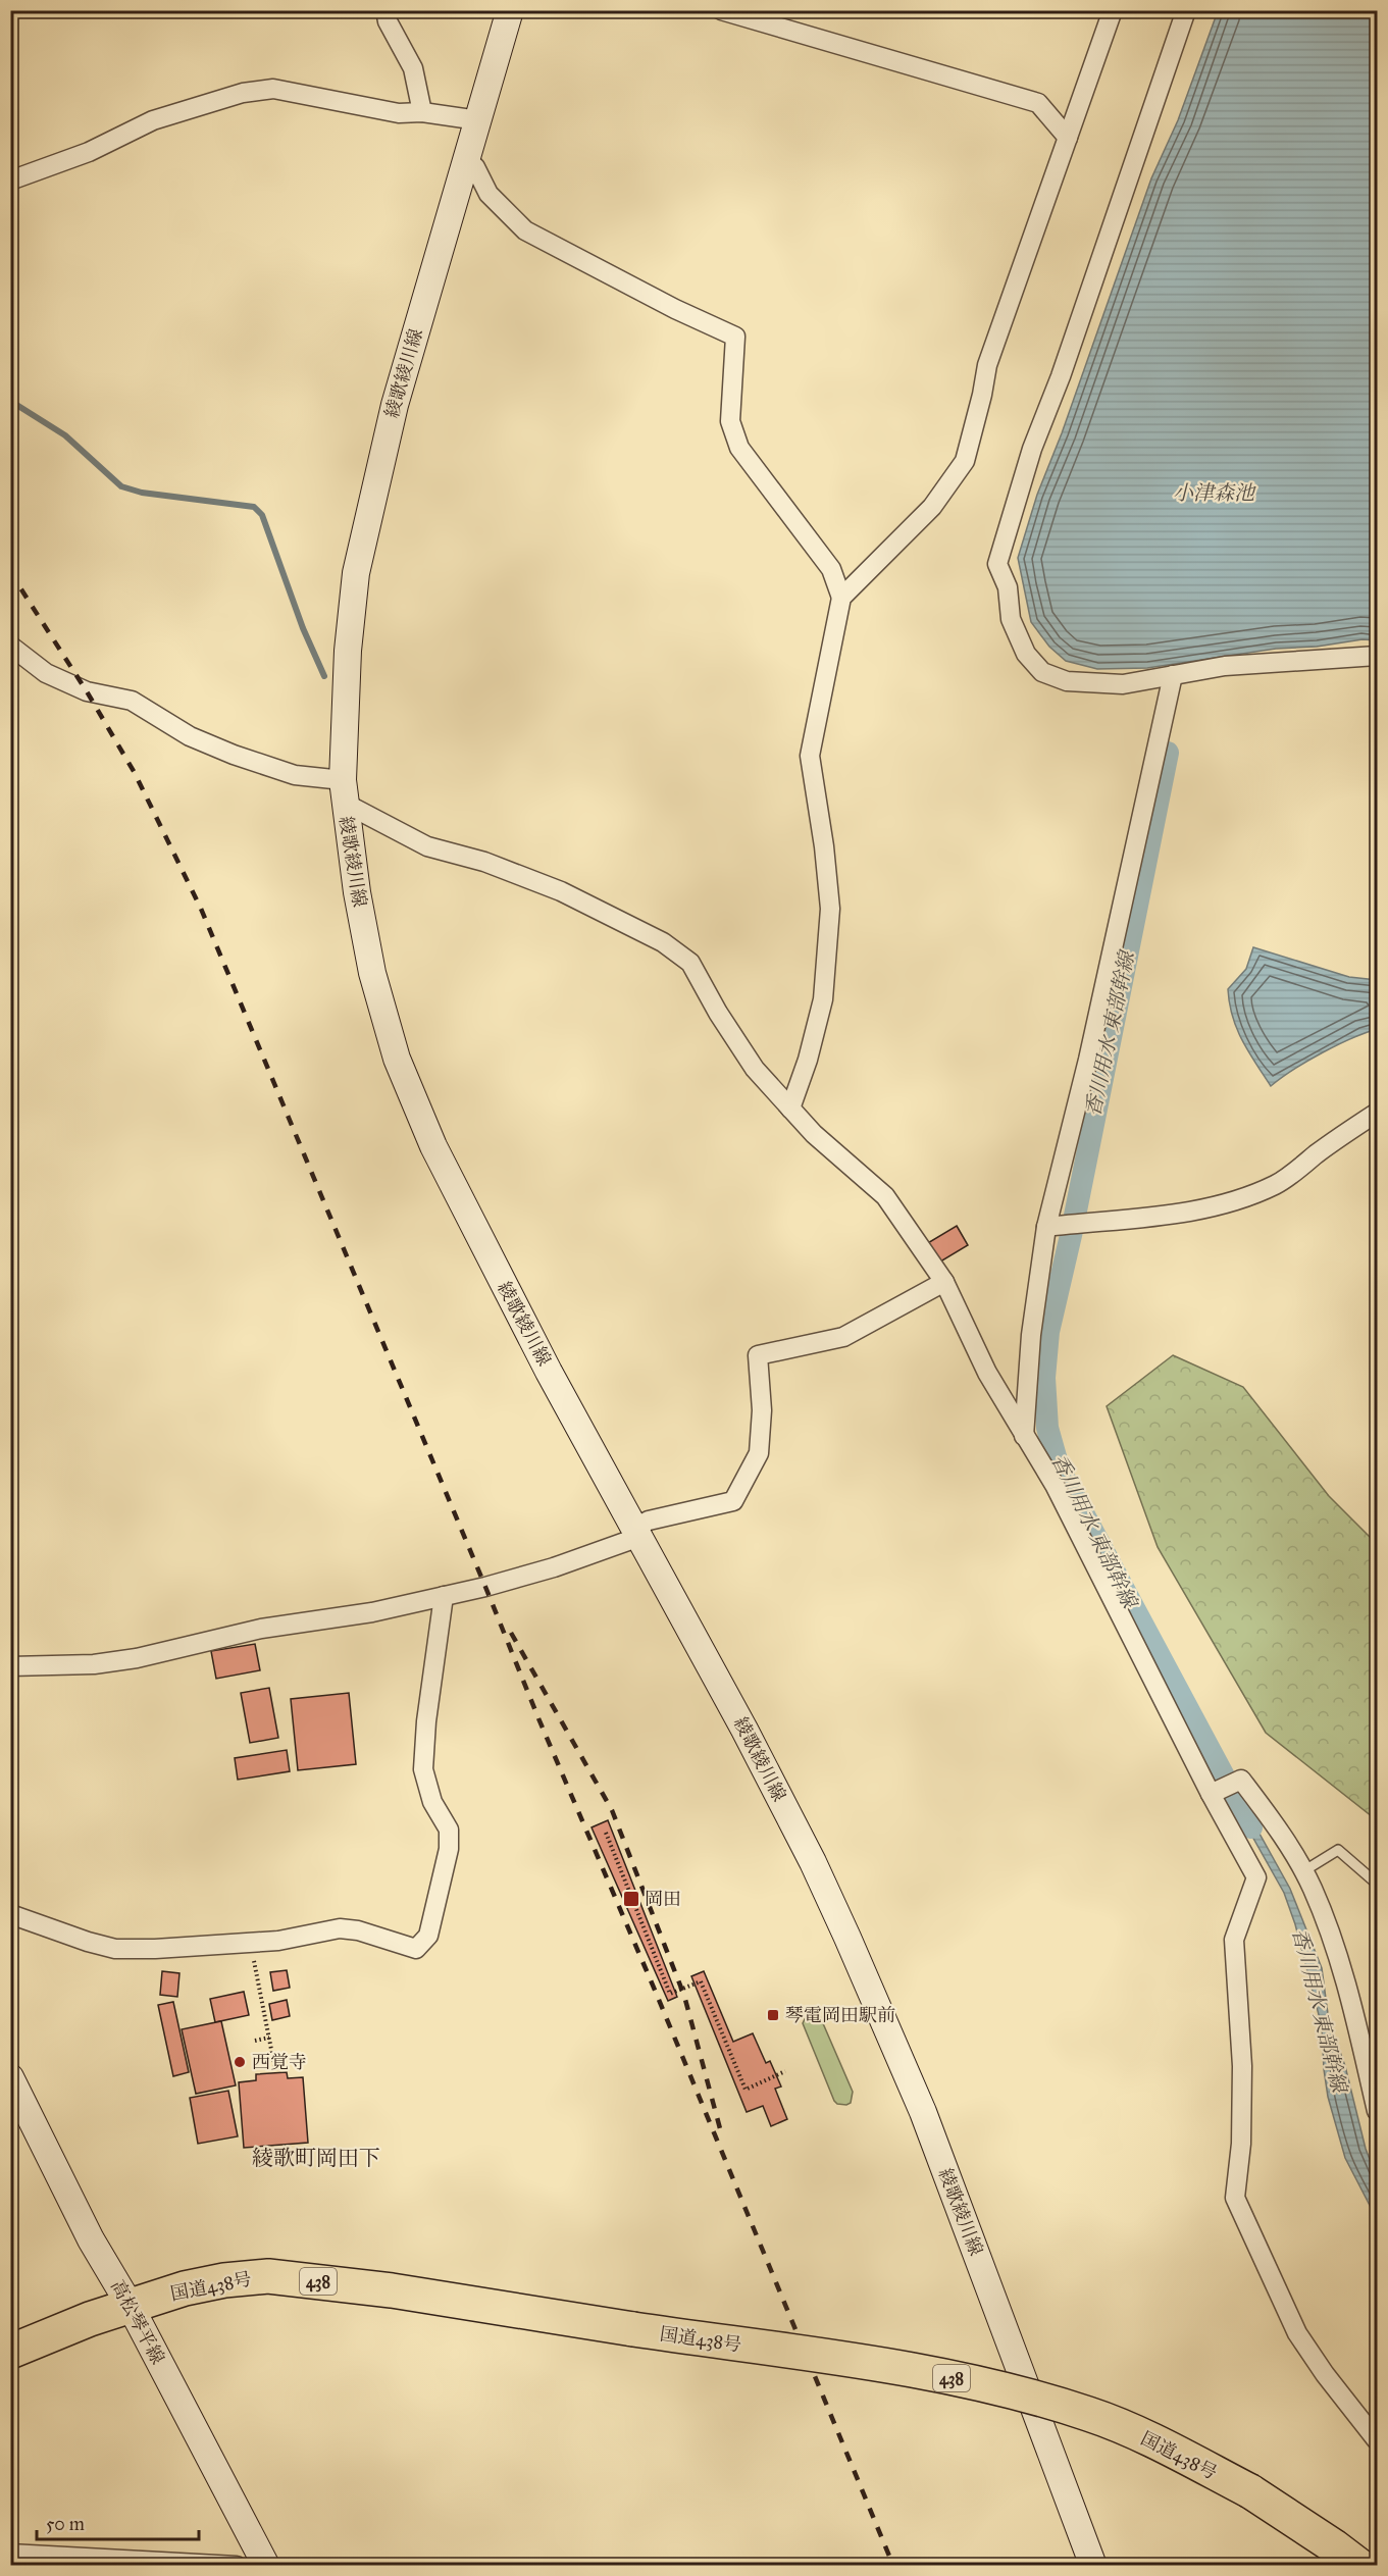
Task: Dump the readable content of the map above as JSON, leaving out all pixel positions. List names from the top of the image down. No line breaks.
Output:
{"streets":{"highway":["438","国道438号"],"main road":["綾歌綾川線","高松琴平線"]},"crossings":[["国道438号","高松琴平線"]],"districts":["綾歌町岡田下"],"water":["小津森池","香川用水 東部幹線"],"places":{"transit":["岡田","琴電岡田駅前"],"other":["西覚寺"]},"scale_bar":"50 m"}
